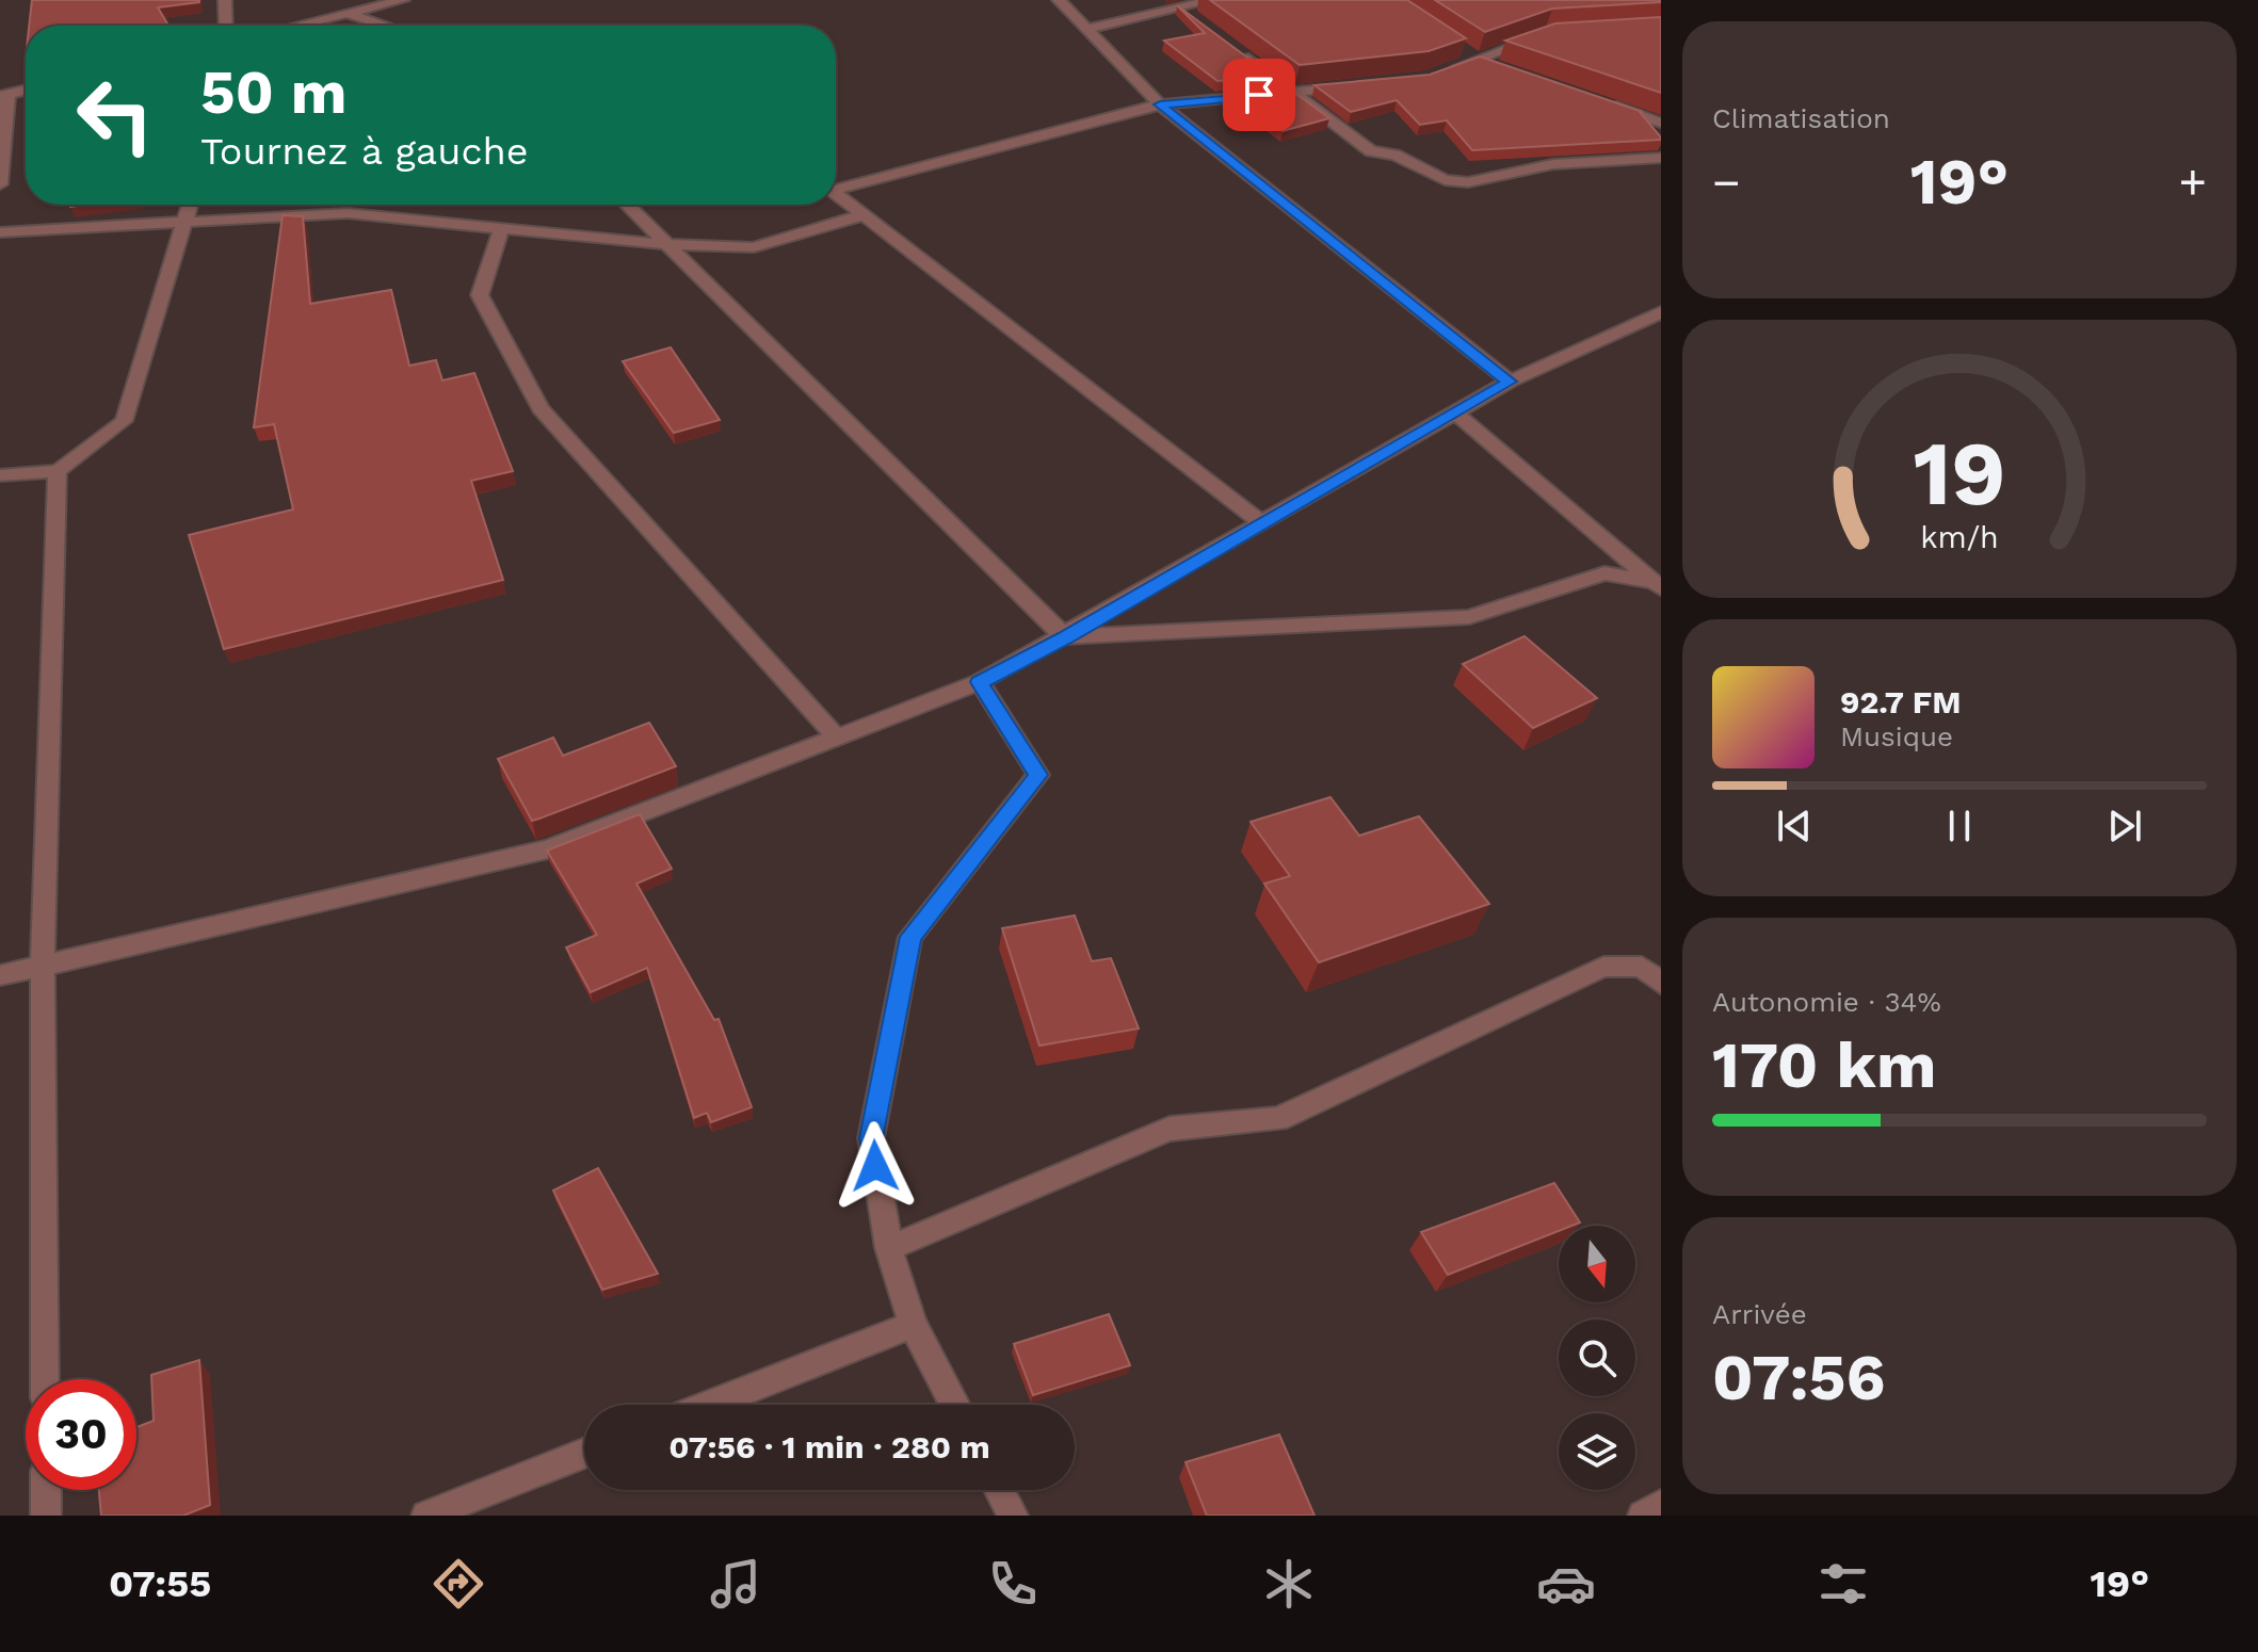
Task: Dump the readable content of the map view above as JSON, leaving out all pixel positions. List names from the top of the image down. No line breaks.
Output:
{"north":"bottom","page":{"tile":["Climatisation",["Autonomie · 34%","170 km"],["Arrivée","07:56"]],"turn":["50 m","Tournez à gauche"],"heat":["−","19°","+"],"song":["92.7 FM","Musique"],"limit":"30","trip":"07:56 · 1 min · 280 m","tabs":["07:55","19°"],"gauge":["19","km/h"]}}
